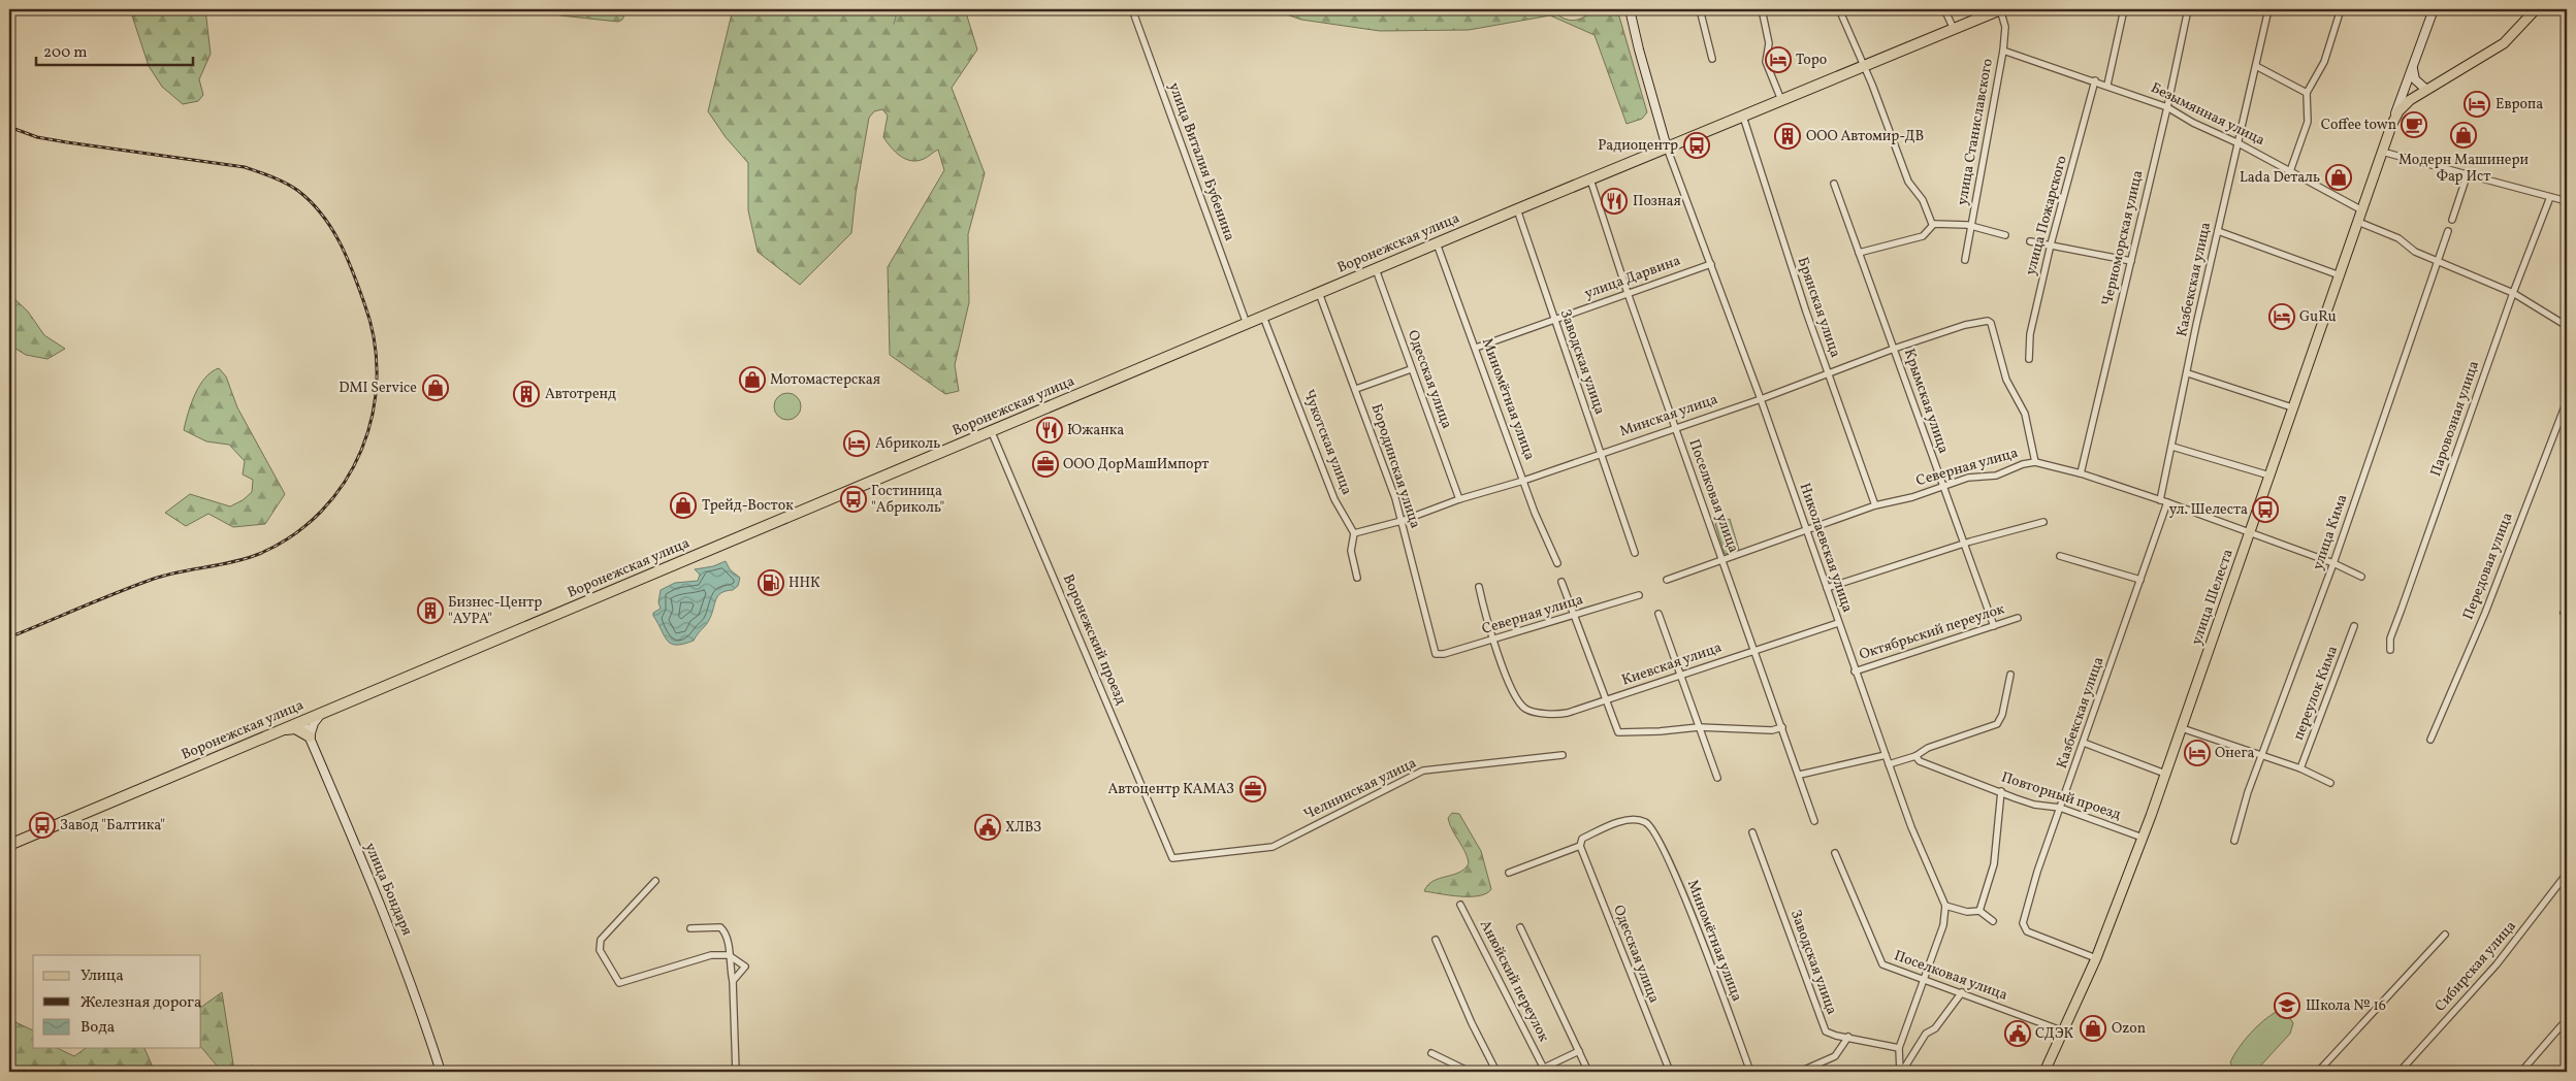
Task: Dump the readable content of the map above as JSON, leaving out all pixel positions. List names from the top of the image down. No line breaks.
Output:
{"streets":{"highway":["Воронежская улица"],"main road":["улица Шелеста","улица Бондаря"],"street":["Безымянная улица","улица Станиславского","улица Виталия Бубенина","улица Пожарского","Черноморская улица","улица Дарвина","Казбекская улица","Брянская улица","Заводская улица","Одесская улица","Миномётная улица","Крымская улица","Минская улица","Паровозная улица","Чукотская улица","Бородинская улица","Северная улица","Поселковая улица","улица Кима","Николаевская улица","Передовая улица","Октябрьский переулок","Воронежский проезд","Киевская улица","переулок Кима","Челнинская улица","Повторный проезд","Сибирская улица","Анюйский переулок"]},"crossings":[["Безымянная улица","улица Станиславского"],["Безымянная улица","улица Пожарского"],["Безымянная улица","Черноморская улица"],["Безымянная улица","Казбекская улица"],["Безымянная улица","улица Шелеста"],["улица Станиславского","Воронежская улица"],["улица Виталия Бубенина","Воронежская улица"],["Черноморская улица","Северная улица"],["Воронежская улица","Брянская улица"],["Воронежская улица","Заводская улица"],["Воронежская улица","Одесская улица"],["Воронежская улица","Миномётная улица"],["Воронежская улица","Чукотская улица"],["Воронежская улица","Бородинская улица"],["Воронежская улица","Поселковая улица"],["Воронежская улица","Николаевская улица"],["Воронежская улица","Воронежский проезд"],["Воронежская улица","улица Бондаря"],["улица Дарвина","Заводская улица"],["улица Дарвина","Миномётная улица"],["улица Дарвина","Поселковая улица"],["улица Дарвина","Николаевская улица"],["Казбекская улица","Северная улица"],["Казбекская улица","улица Шелеста"],["Казбекская улица","Повторный проезд"],["Брянская улица","Минская улица"],["Брянская улица","Северная улица"],["Заводская улица","Минская улица"],["Одесская улица","Миномётная улица"],["Одесская улица","Минская улица"],["Миномётная улица","Минская улица"],["Крымская улица","Минская улица"],["Крымская улица","Северная улица"],["Крымская улица","Октябрьский переулок"],["Минская улица","Чукотская улица"],["Минская улица","Бородинская улица"],["Минская улица","Северная улица"],["Минская улица","Поселковая улица"],["Минская улица","Николаевская улица"],["Бородинская улица","Северная улица"],["Северная улица","Поселковая улица"],["Северная улица","улица Кима"],["Северная улица","Николаевская улица"],["Северная улица","улица Шелеста"],["Северная улица","Киевская улица"],["Поселковая улица","улица Шелеста"],["Поселковая улица","Киевская улица"],["Николаевская улица","Октябрьский переулок"],["Николаевская улица","Киевская улица"],["улица Шелеста","Повторный проезд"],["Воронежский проезд","Челнинская улица"]],"places":{"hotel":["Торо","Европа","GuRu","Абриколь","Онега"],"cafe":["Coffee town"],"shop":["Модерн Машинери Фар Ист","Lada Dеталь","Мотомастерская","DMI Service","Трейд-Восток","Ozon"],"building":["ООО Автомир-ДВ","Автотренд","Бизнес-Центр \"АУРА\""],"bus stop":["Радиоцентр","Гостиница \"Абриколь\"","ул. Шелеста","Завод \"Балтика\""],"restaurant":["Позная","Южанка"],"office":["ООО ДорМашИмпорт","Автоцентр КАМАЗ"],"fuel station":["ННК"],"public building":["ХЛВЗ","СДЭК"],"school or university":["Школа № 16"]},"legend":["Улица","Железная дорога","Вода"],"scale_bar":"200 m"}
